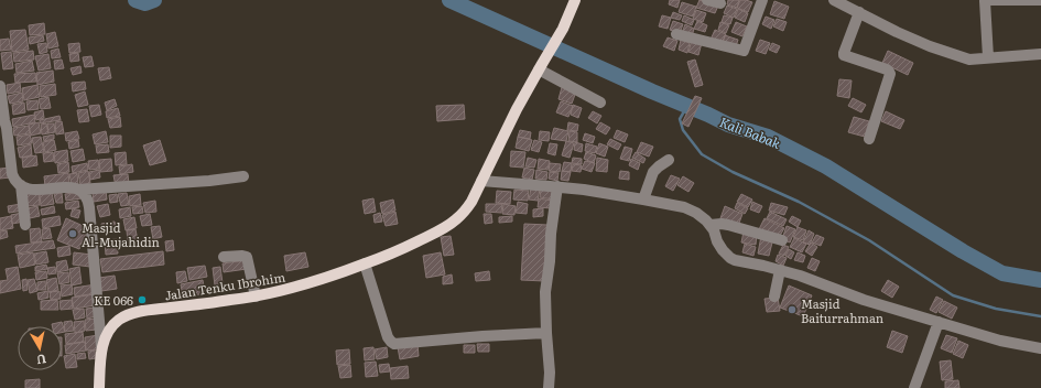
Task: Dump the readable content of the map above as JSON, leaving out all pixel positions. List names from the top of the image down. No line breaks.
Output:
{"streets":{"main road":["Jalan Tenku Ibrohim"]},"water":["Kali Babak"],"places":["Masjid Al-Mujahidin","KE 066","Masjid Baiturrahman"],"north":"bottom"}
